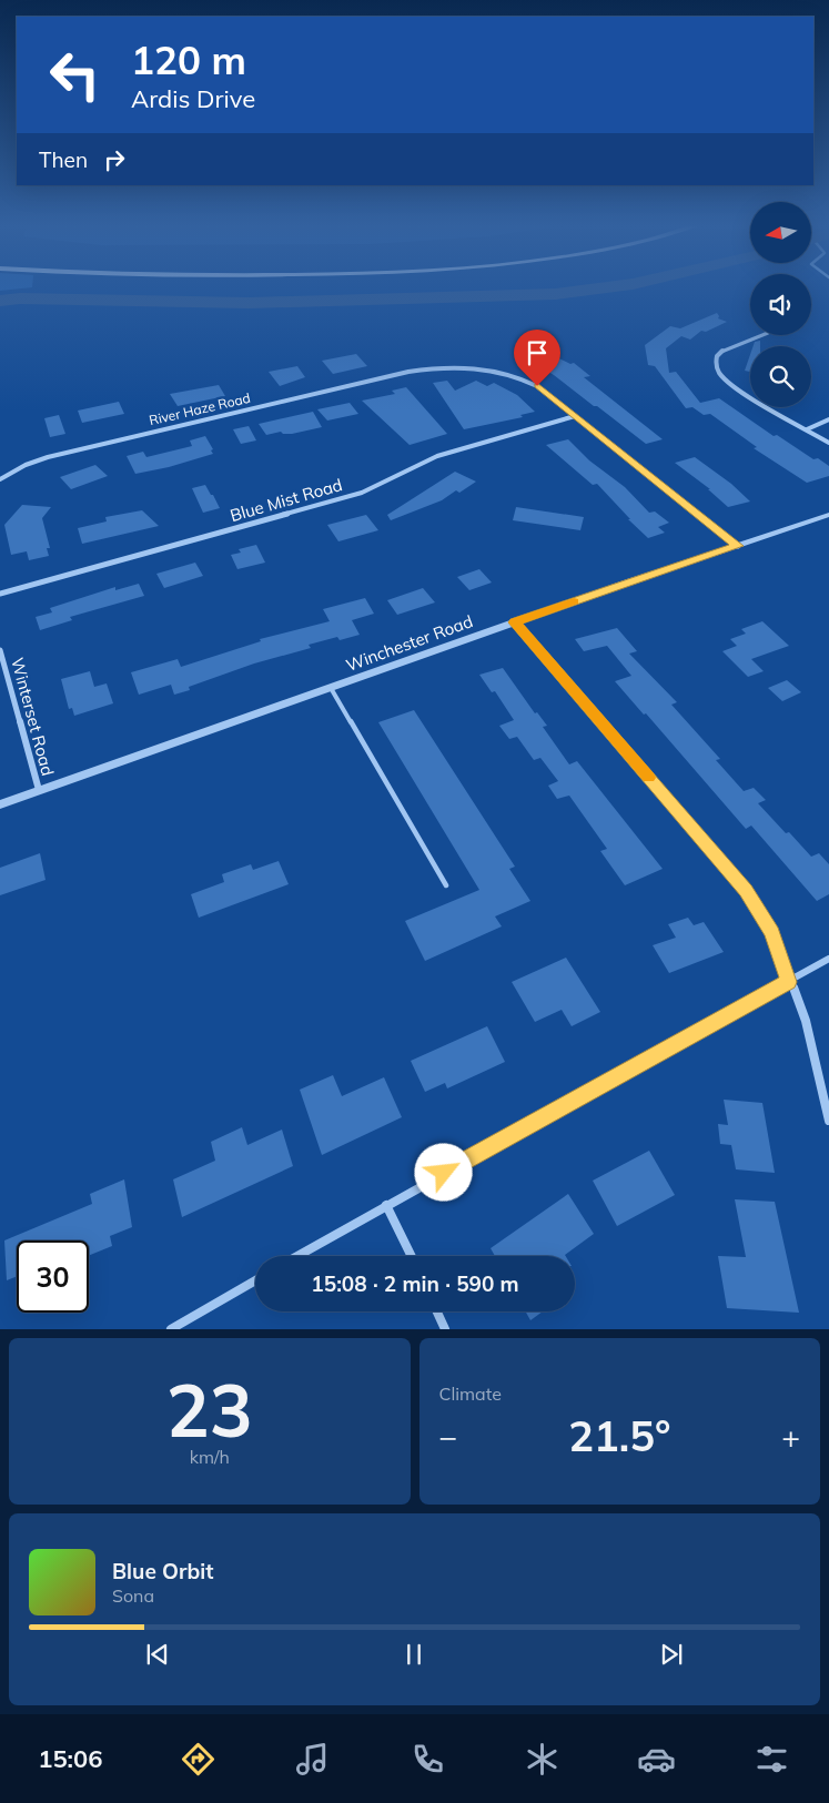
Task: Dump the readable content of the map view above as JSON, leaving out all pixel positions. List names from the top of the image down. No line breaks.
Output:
{"streets":{"street":["River Haze Road","Blue Mist Road","Winchester Road","Winterset Road"]},"crossings":[["River Haze Road","Blue Mist Road"],["River Haze Road","Winchester Road"],["Winchester Road","Winterset Road"]],"north":"left","page":{"turn":["120 m","Ardis Drive"],"then":"Then","limit":"30","trip":"15:08 · 2 min · 590 m","tile":[["23","km/h"],"Climate"],"heat":["−","21.5°","+"],"song":["Blue Orbit","Sona"],"tabs":"15:06"}}
